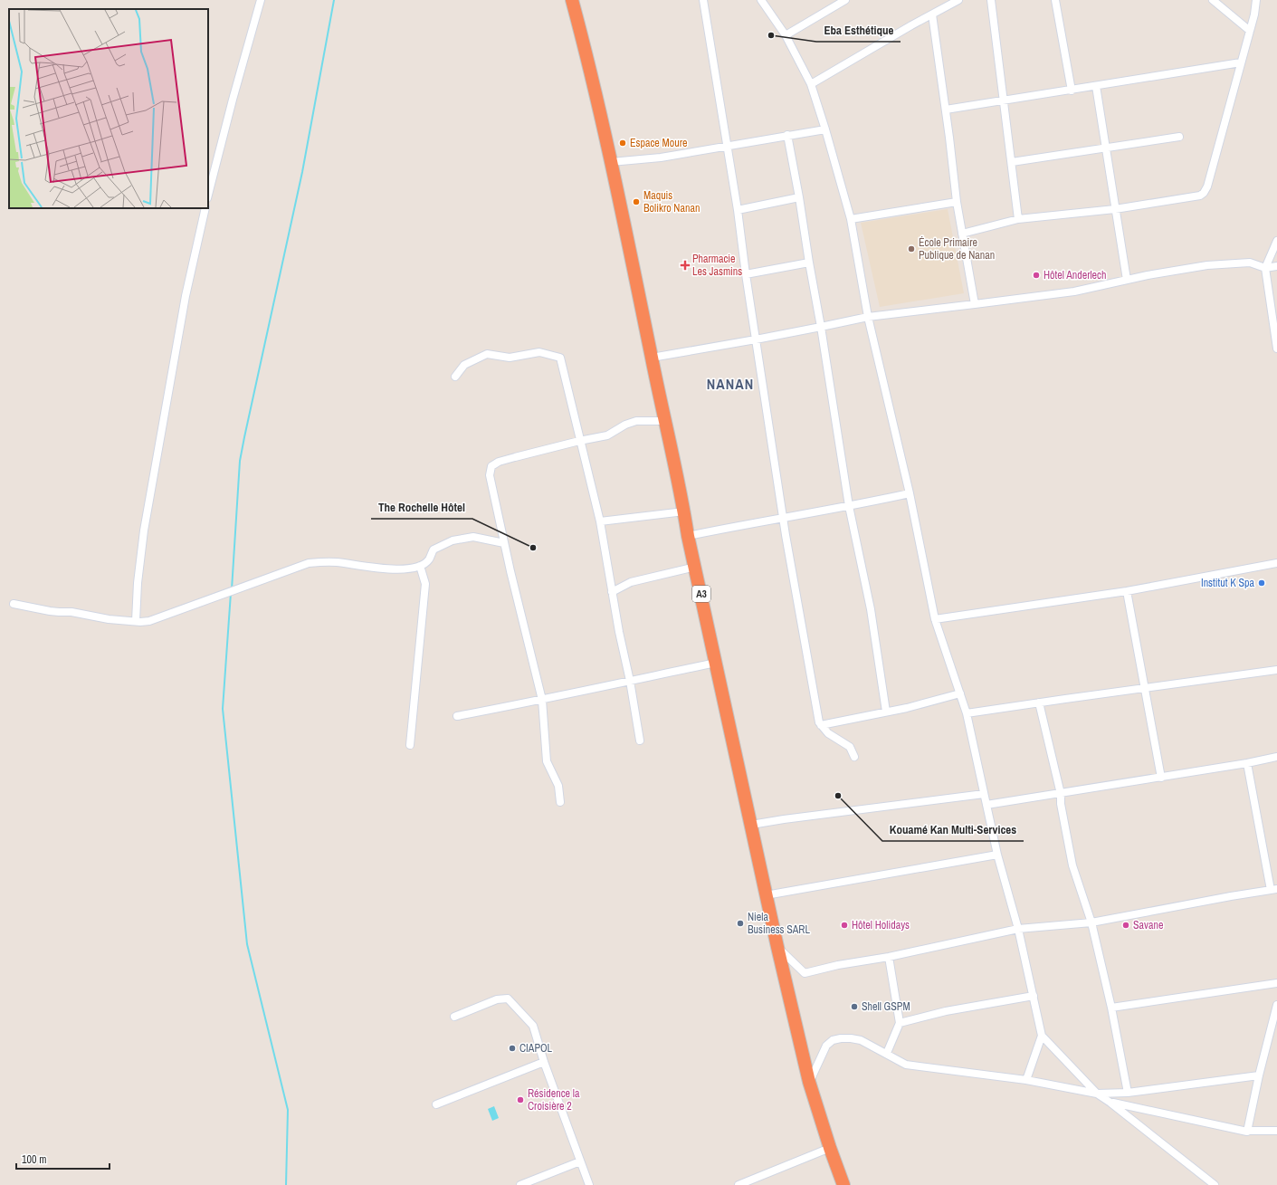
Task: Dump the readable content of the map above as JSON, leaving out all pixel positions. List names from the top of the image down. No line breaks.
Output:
{"streets":{"highway":["A3"]},"districts":["NANAN"],"places":{"other":["Eba Esthétique","Espace Moure","Maquis Bolikro Nanan","École Primaire Publique de Nanan","Hôtel Anderlech","The Rochelle Hôtel","Institut K Spa","Kouamé Kan Multi-Services","Niela Business SARL","Hôtel Holidays","Savane","Shell GSPM","CIAPOL","Résidence la Croisière 2"],"health":["Pharmacie Les Jasmins"]},"scale_bar":"100 m"}
